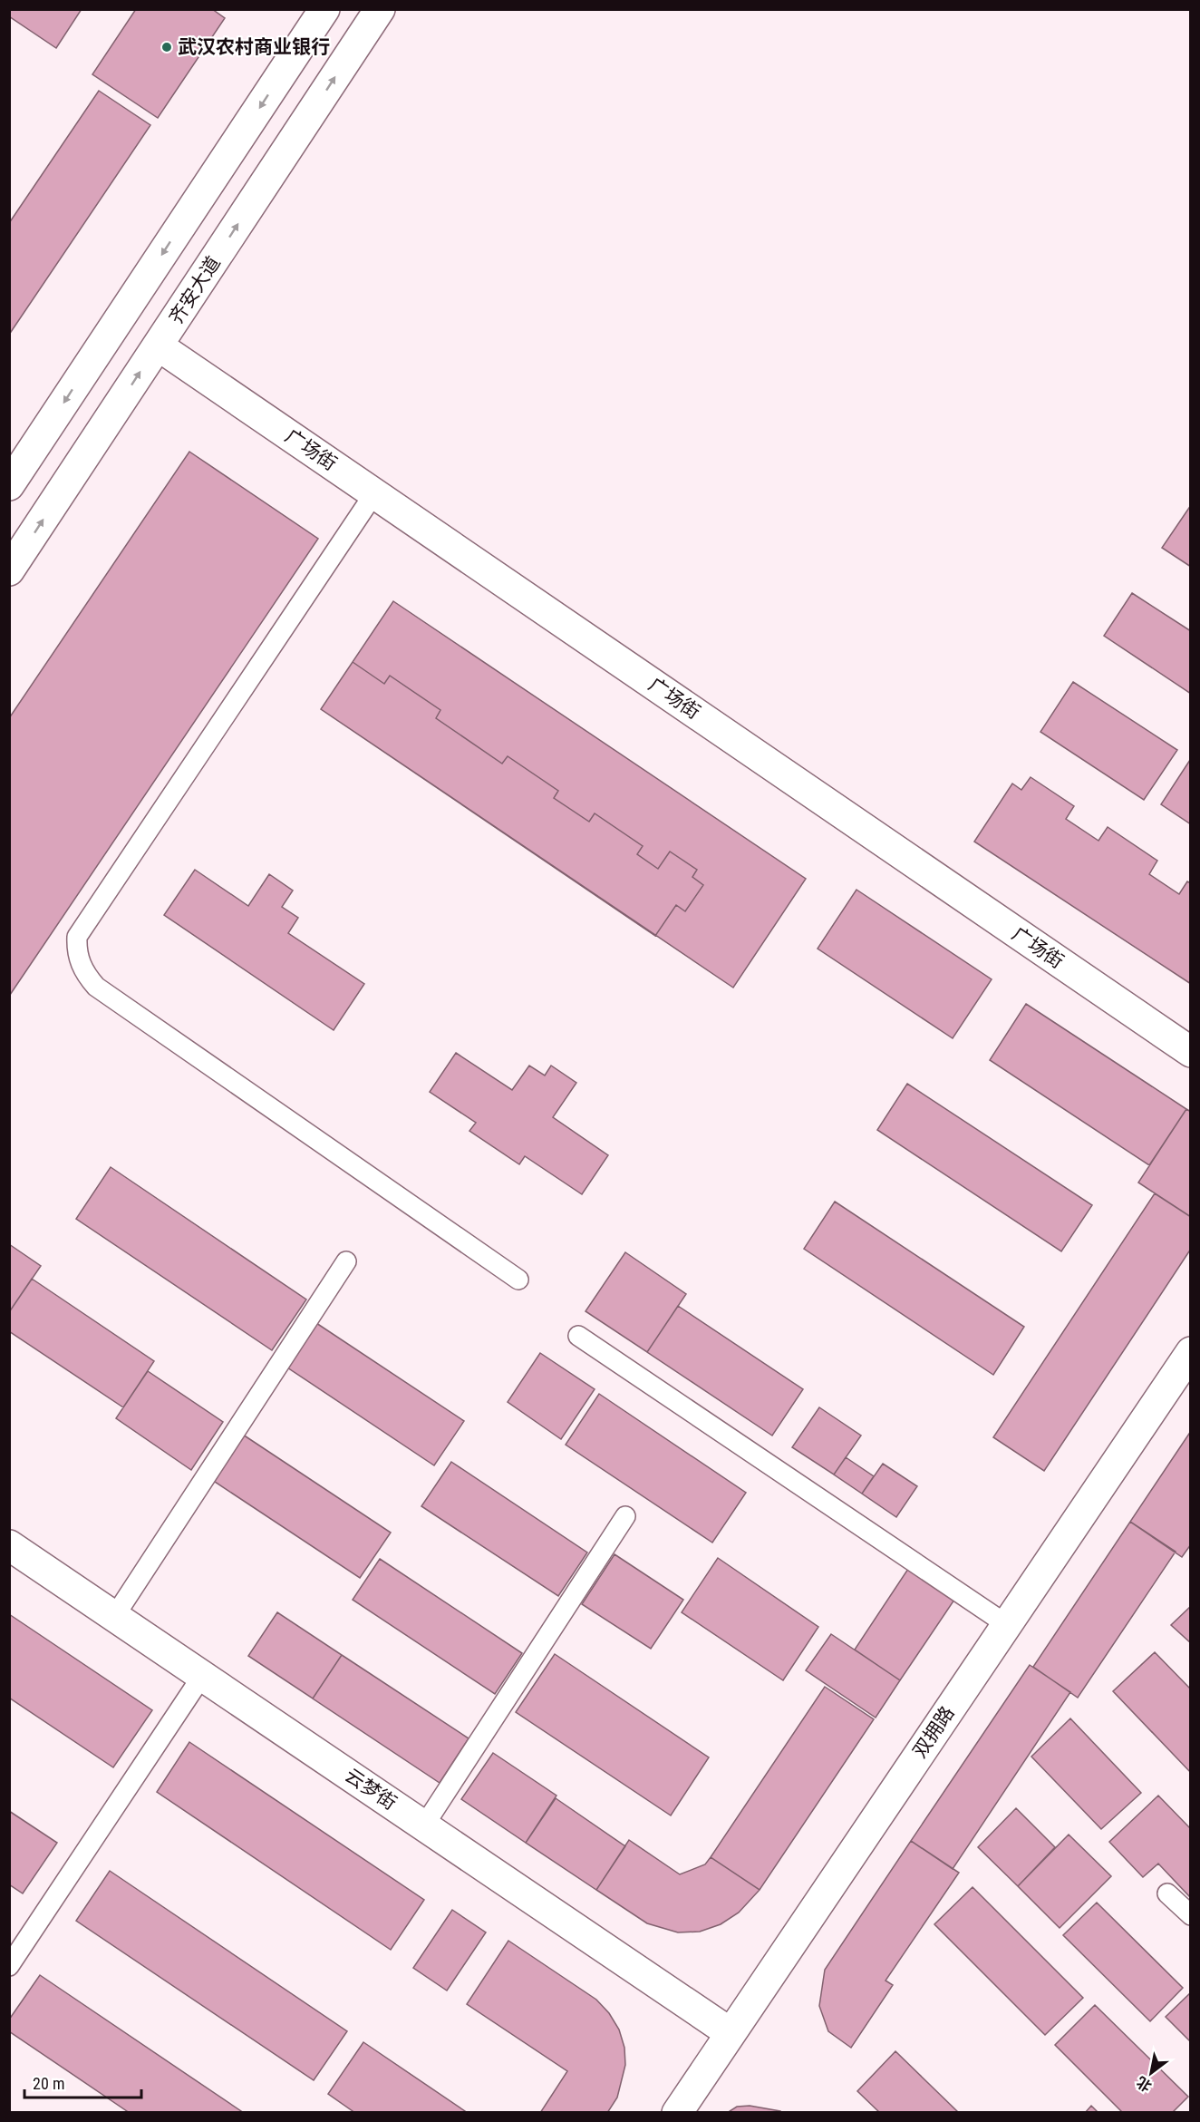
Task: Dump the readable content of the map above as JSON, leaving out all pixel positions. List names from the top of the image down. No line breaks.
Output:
{"streets":{"street":["齐安大道","广场街","双拥路","云梦街"]},"crossings":[["齐安大道","广场街"],["双拥路","云梦街"]],"places":["武汉农村商业银行"],"scale_bar":"20 m","north":"bottom left"}
